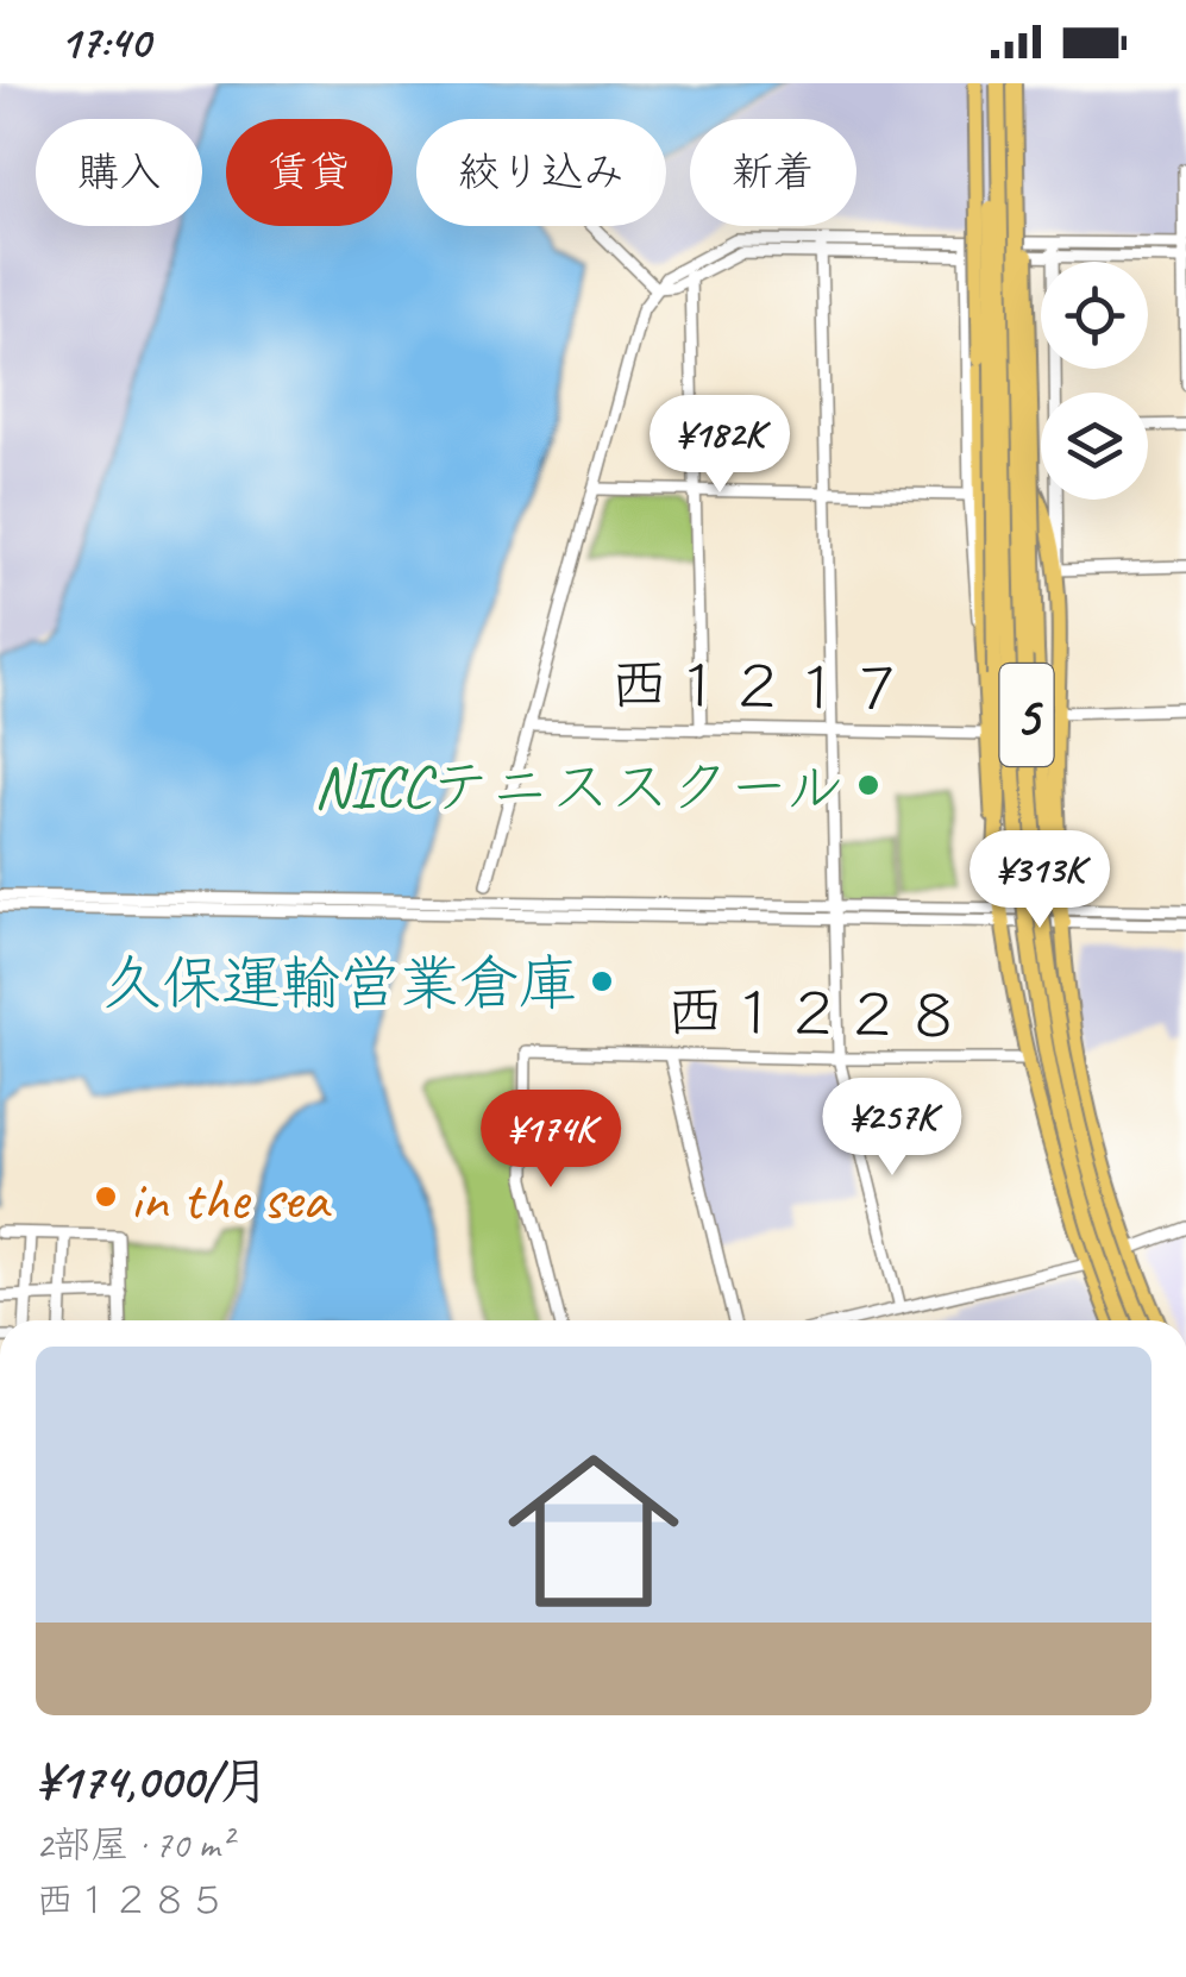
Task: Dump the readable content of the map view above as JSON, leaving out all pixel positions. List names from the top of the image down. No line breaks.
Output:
{"streets":{"highway":["5"],"street":["西１２１７","西１２２８"]},"places":["NICCテニススクール","久保運輸営業倉庫","in the sea"],"page":{"status":"17:40","chip":["購入","賃貸","絞り込み","新着"],"price":["¥182K","¥313K","¥257K","¥174K"],"list":[{"name":"¥174,000/月","note":"2部屋 · 70 m² · 西１２８５"}]}}
